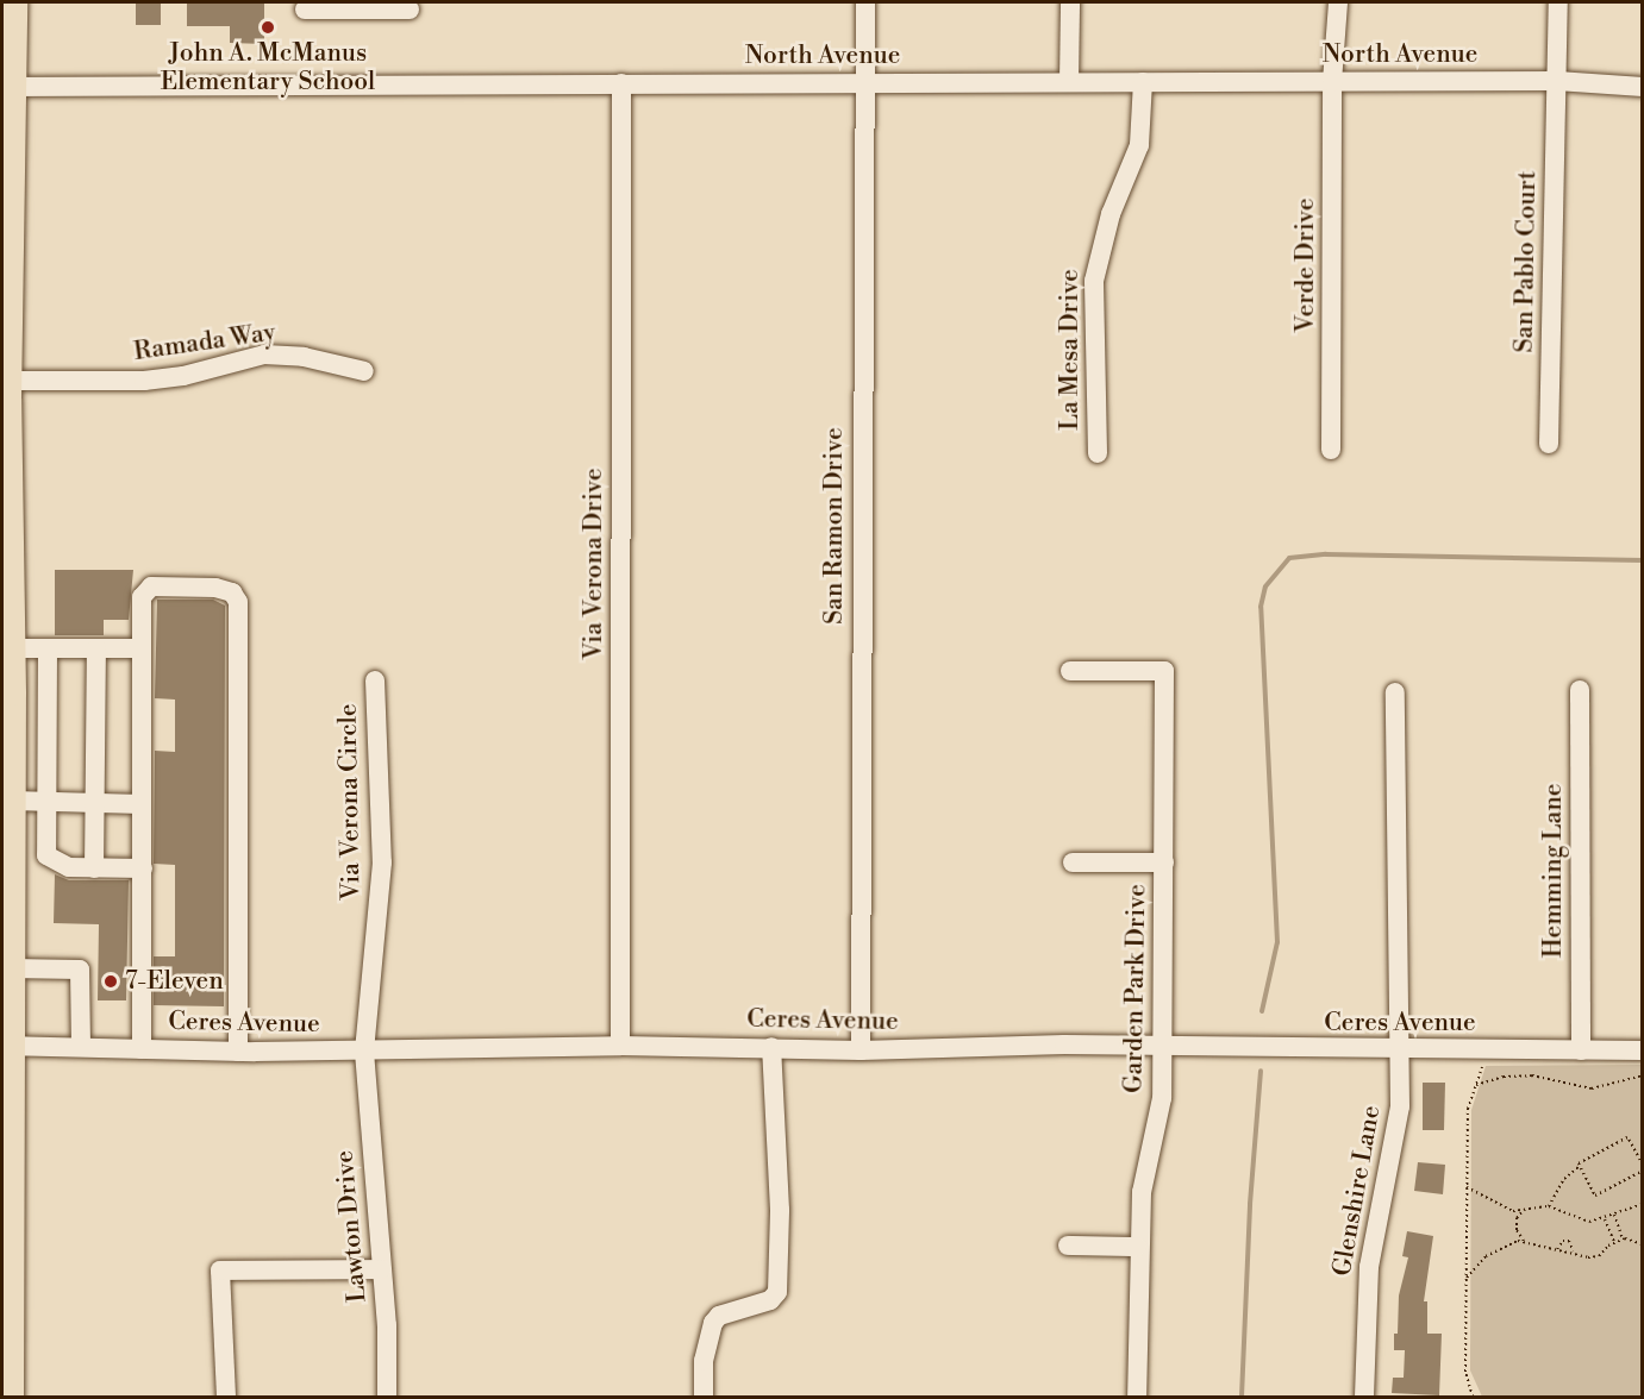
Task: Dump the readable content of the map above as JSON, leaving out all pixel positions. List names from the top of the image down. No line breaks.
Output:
{"streets":{"street":["North Avenue","San Pablo Court","Verde Drive","Ramada Way","La Mesa Drive","San Ramon Drive","Via Verona Drive","Via Verona Circle","Hemming Lane","Garden Park Drive","Ceres Avenue","Glenshire Lane","Lawton Drive"]},"crossings":[["North Avenue","San Pablo Court"],["North Avenue","Verde Drive"],["North Avenue","La Mesa Drive"],["North Avenue","San Ramon Drive"],["North Avenue","Via Verona Drive"],["San Ramon Drive","Ceres Avenue"],["Via Verona Drive","Ceres Avenue"],["Via Verona Circle","Ceres Avenue"],["Via Verona Circle","Lawton Drive"],["Hemming Lane","Ceres Avenue"],["Garden Park Drive","Ceres Avenue"],["Ceres Avenue","Glenshire Lane"],["Ceres Avenue","Lawton Drive"]],"places":["John A. McManus Elementary School","7-Eleven"]}
